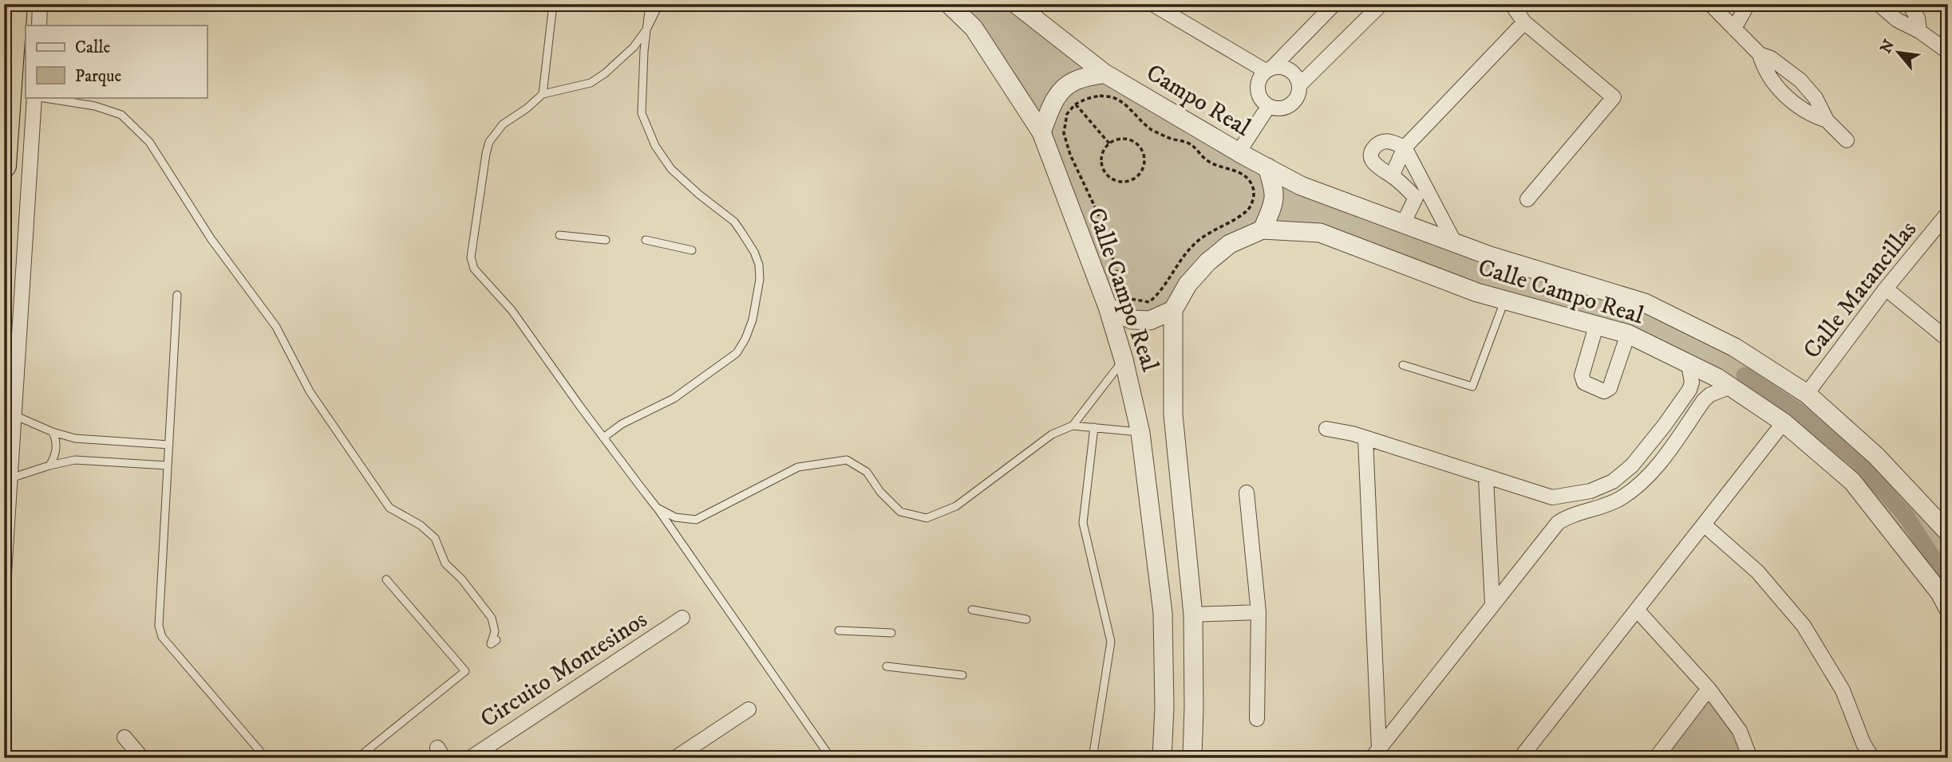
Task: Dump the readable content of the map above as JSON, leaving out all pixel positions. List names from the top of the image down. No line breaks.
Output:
{"streets":{"street":["Campo Real","Calle Campo Real","Calle Matancillas","Circuito Montesinos"]},"crossings":[["Campo Real","Calle Campo Real"],["Calle Campo Real","Calle Matancillas"]],"legend":["Calle","Parque"],"north":"top left"}
